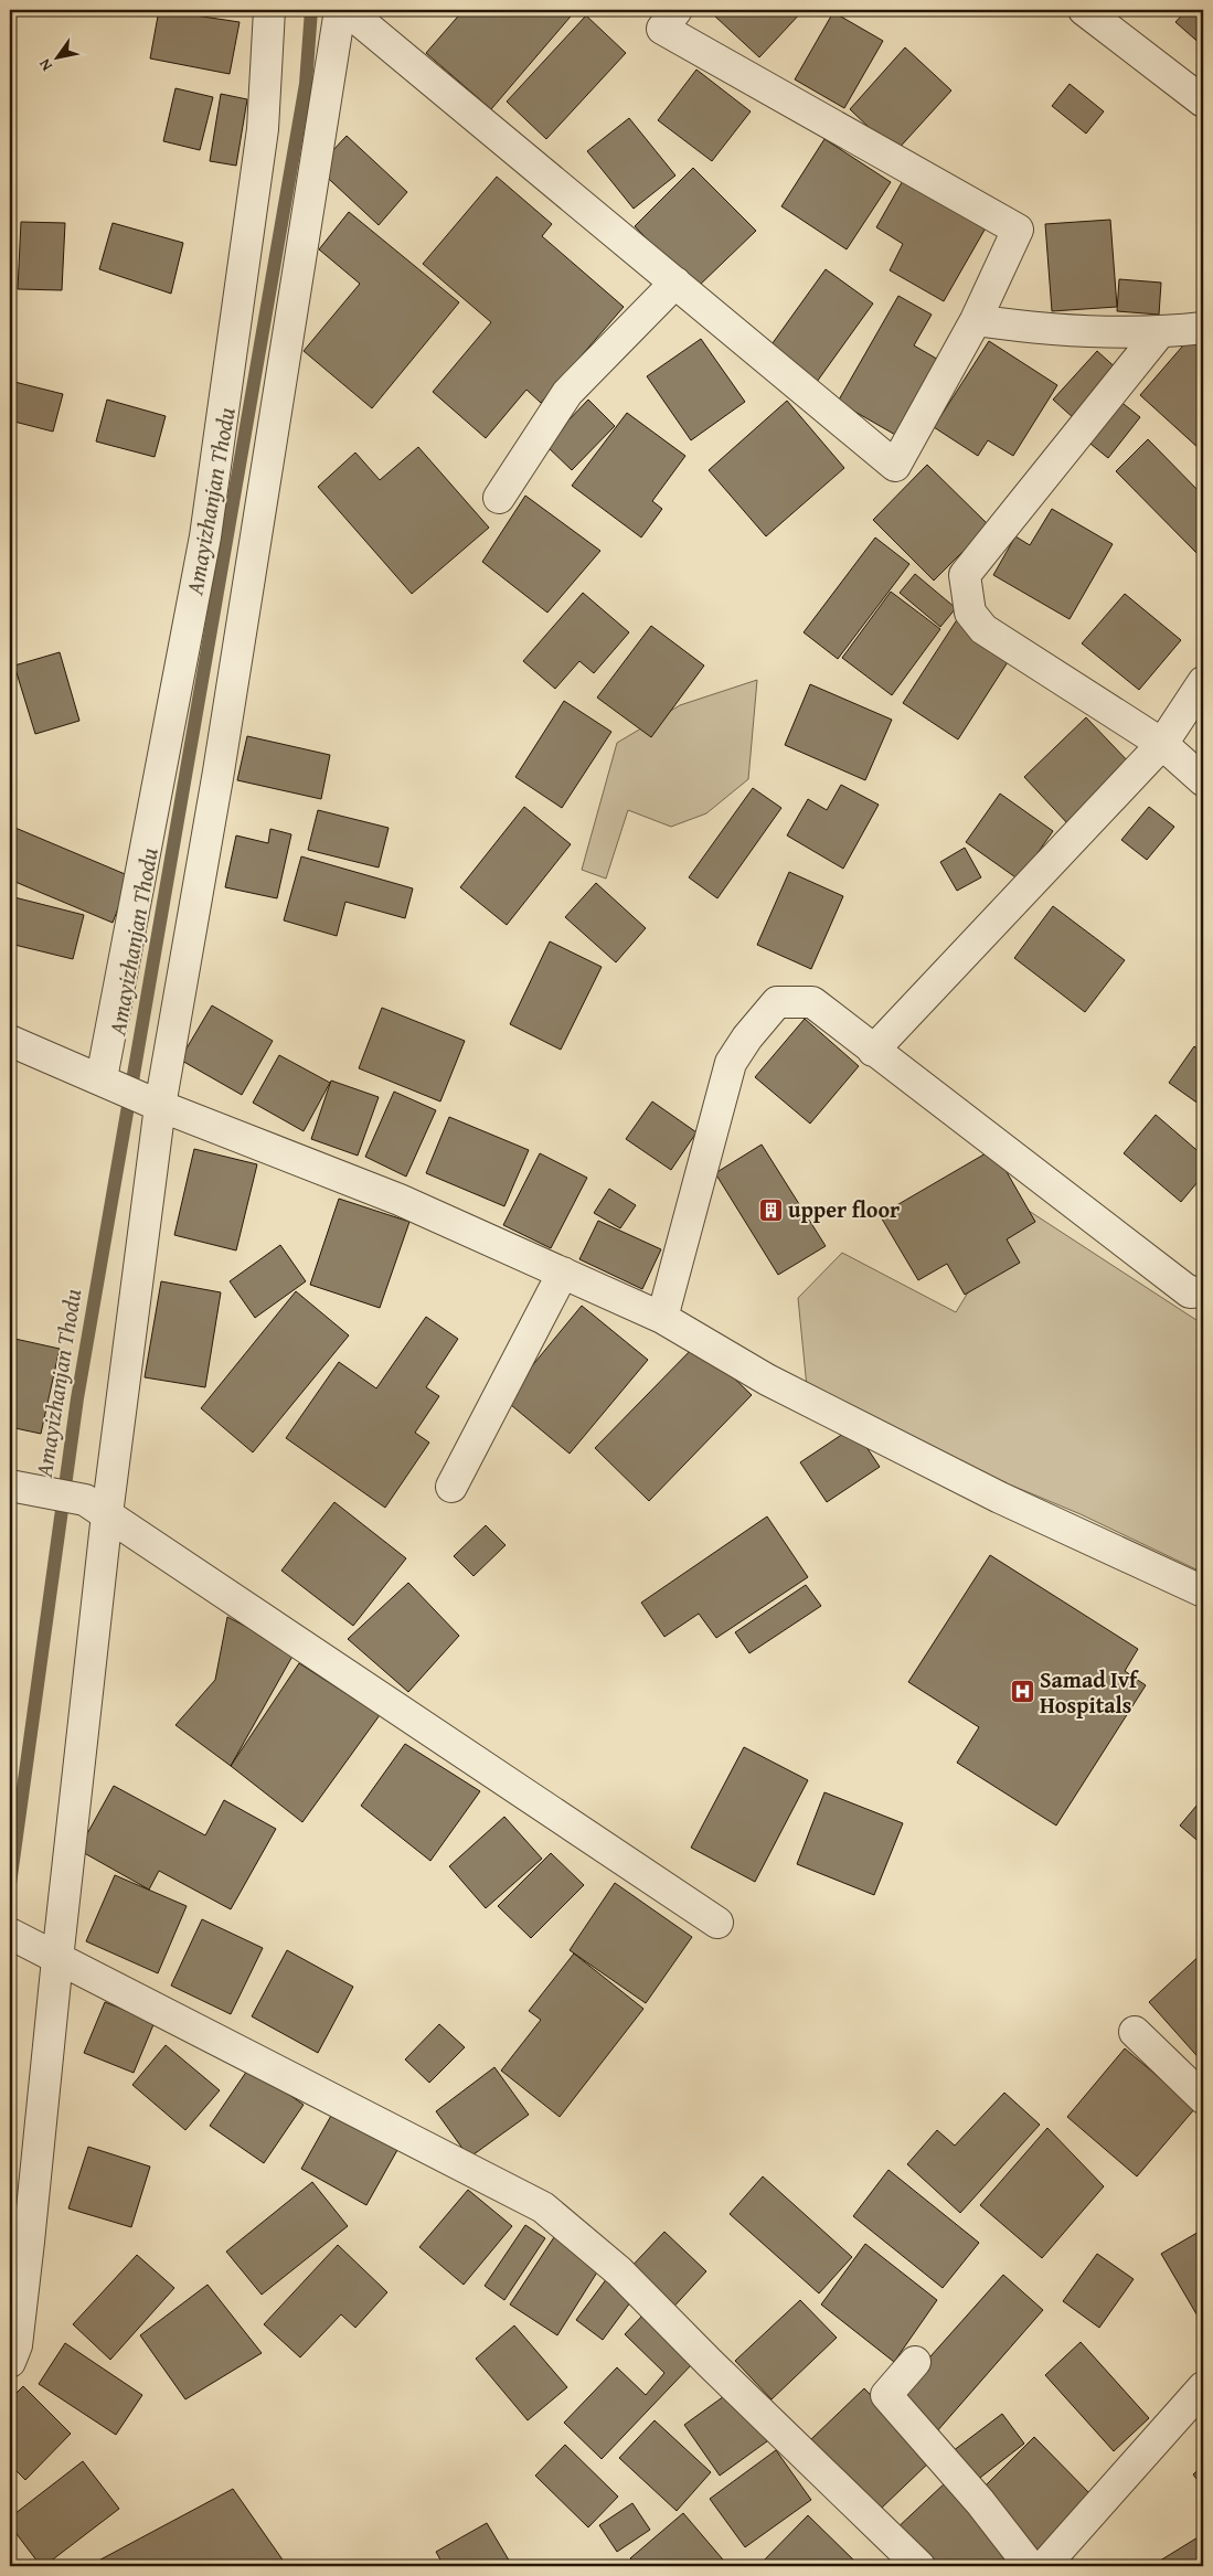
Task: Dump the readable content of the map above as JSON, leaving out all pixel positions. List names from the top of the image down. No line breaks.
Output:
{"water":["Amayizhanjan Thodu"],"places":{"building":["upper floor"],"hospital":["Samad Ivf Hospitals"]},"north":"bottom left"}
